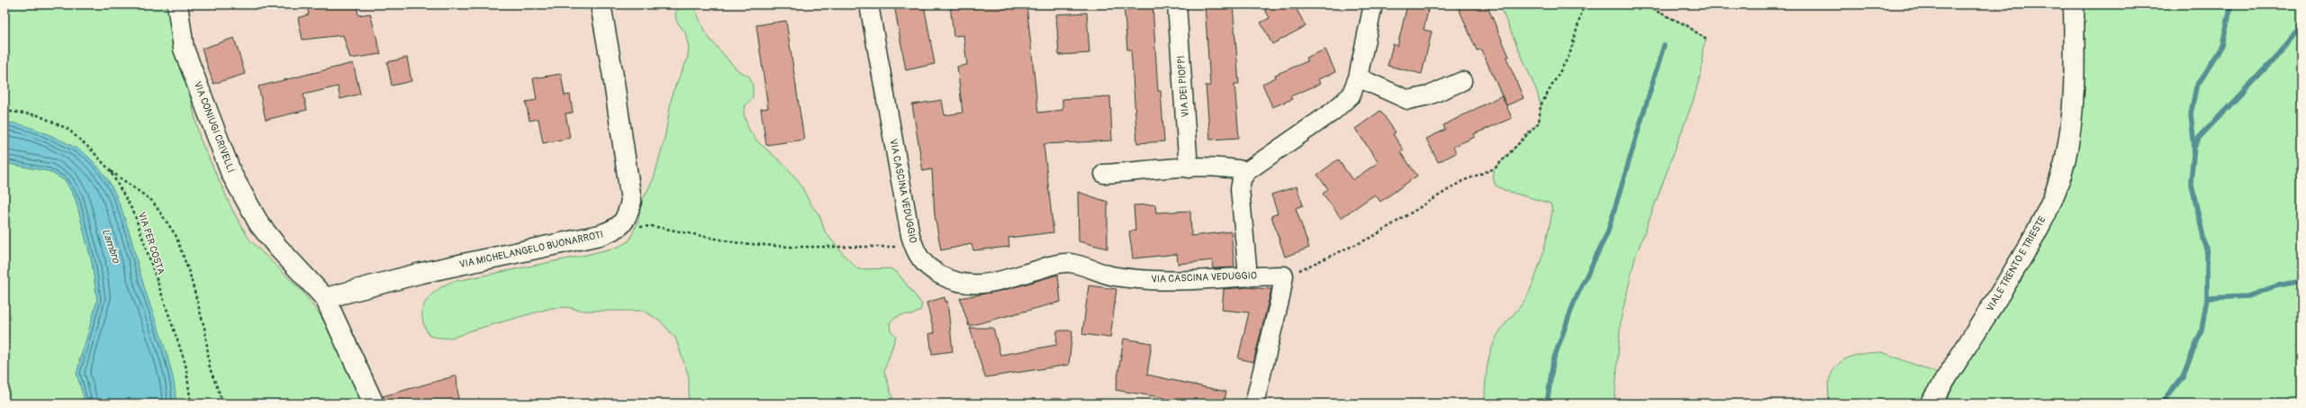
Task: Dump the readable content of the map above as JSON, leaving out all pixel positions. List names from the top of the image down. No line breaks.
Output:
{"streets":{"street":["VIA DEI PIOPPI","VIA CONIUGI CRIVELLI","VIA CASCINA VEDUGGIO","VIA MICHELANGELO BUONARROTI","VIALE TRENTO E TRIESTE"],"path":["VIA PER COSTA"]},"crossings":[["VIA CONIUGI CRIVELLI","VIA MICHELANGELO BUONARROTI"]],"water":["Lambro"]}
